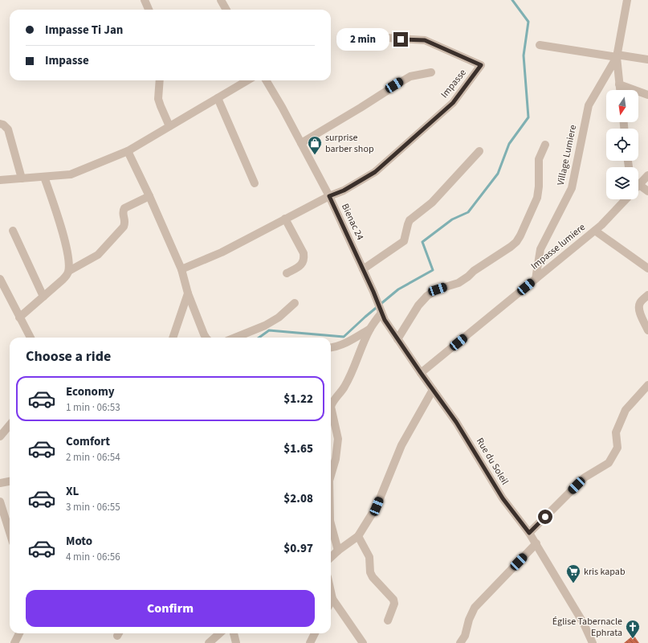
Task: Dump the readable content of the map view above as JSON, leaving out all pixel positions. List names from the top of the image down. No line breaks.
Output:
{"streets":{"street":["Impasse","Village Lumiere","Bienac 24","Impasse lumiere","Rue du Soleil"]},"crossings":[["Impasse","Bienac 24"],["Village Lumiere","Impasse lumiere"],["Bienac 24","Rue du Soleil"],["Impasse lumiere","Rue du Soleil"]],"places":{"shop":["surprise barber shop"],"supermarket":["kris kapab"],"church":["Église Tabernacle Ephrata"]},"north":"bottom","page":{"banner":["Impasse Ti Jan","Impasse"],"bubble":"2 min","heading":"Choose a ride","list":[{"name":"Economy","note":"1 min · 06:53","value":"$1.22"},{"name":"Comfort","note":"2 min · 06:54","value":"$1.65"},{"name":"XL","note":"3 min · 06:55","value":"$2.08"},{"name":"Moto","note":"4 min · 06:56","value":"$0.97"}],"buttons":"Confirm"}}
